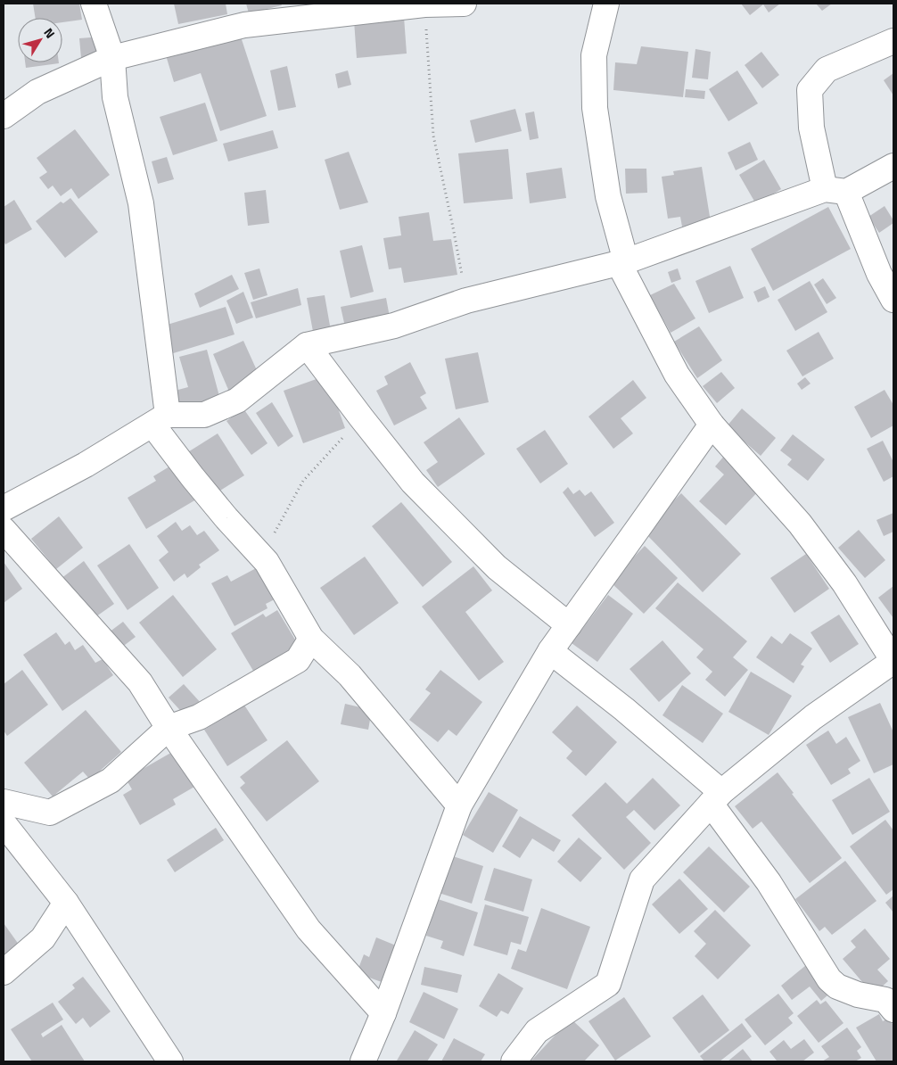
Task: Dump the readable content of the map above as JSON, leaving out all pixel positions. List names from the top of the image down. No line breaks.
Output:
{"north":"top right"}
